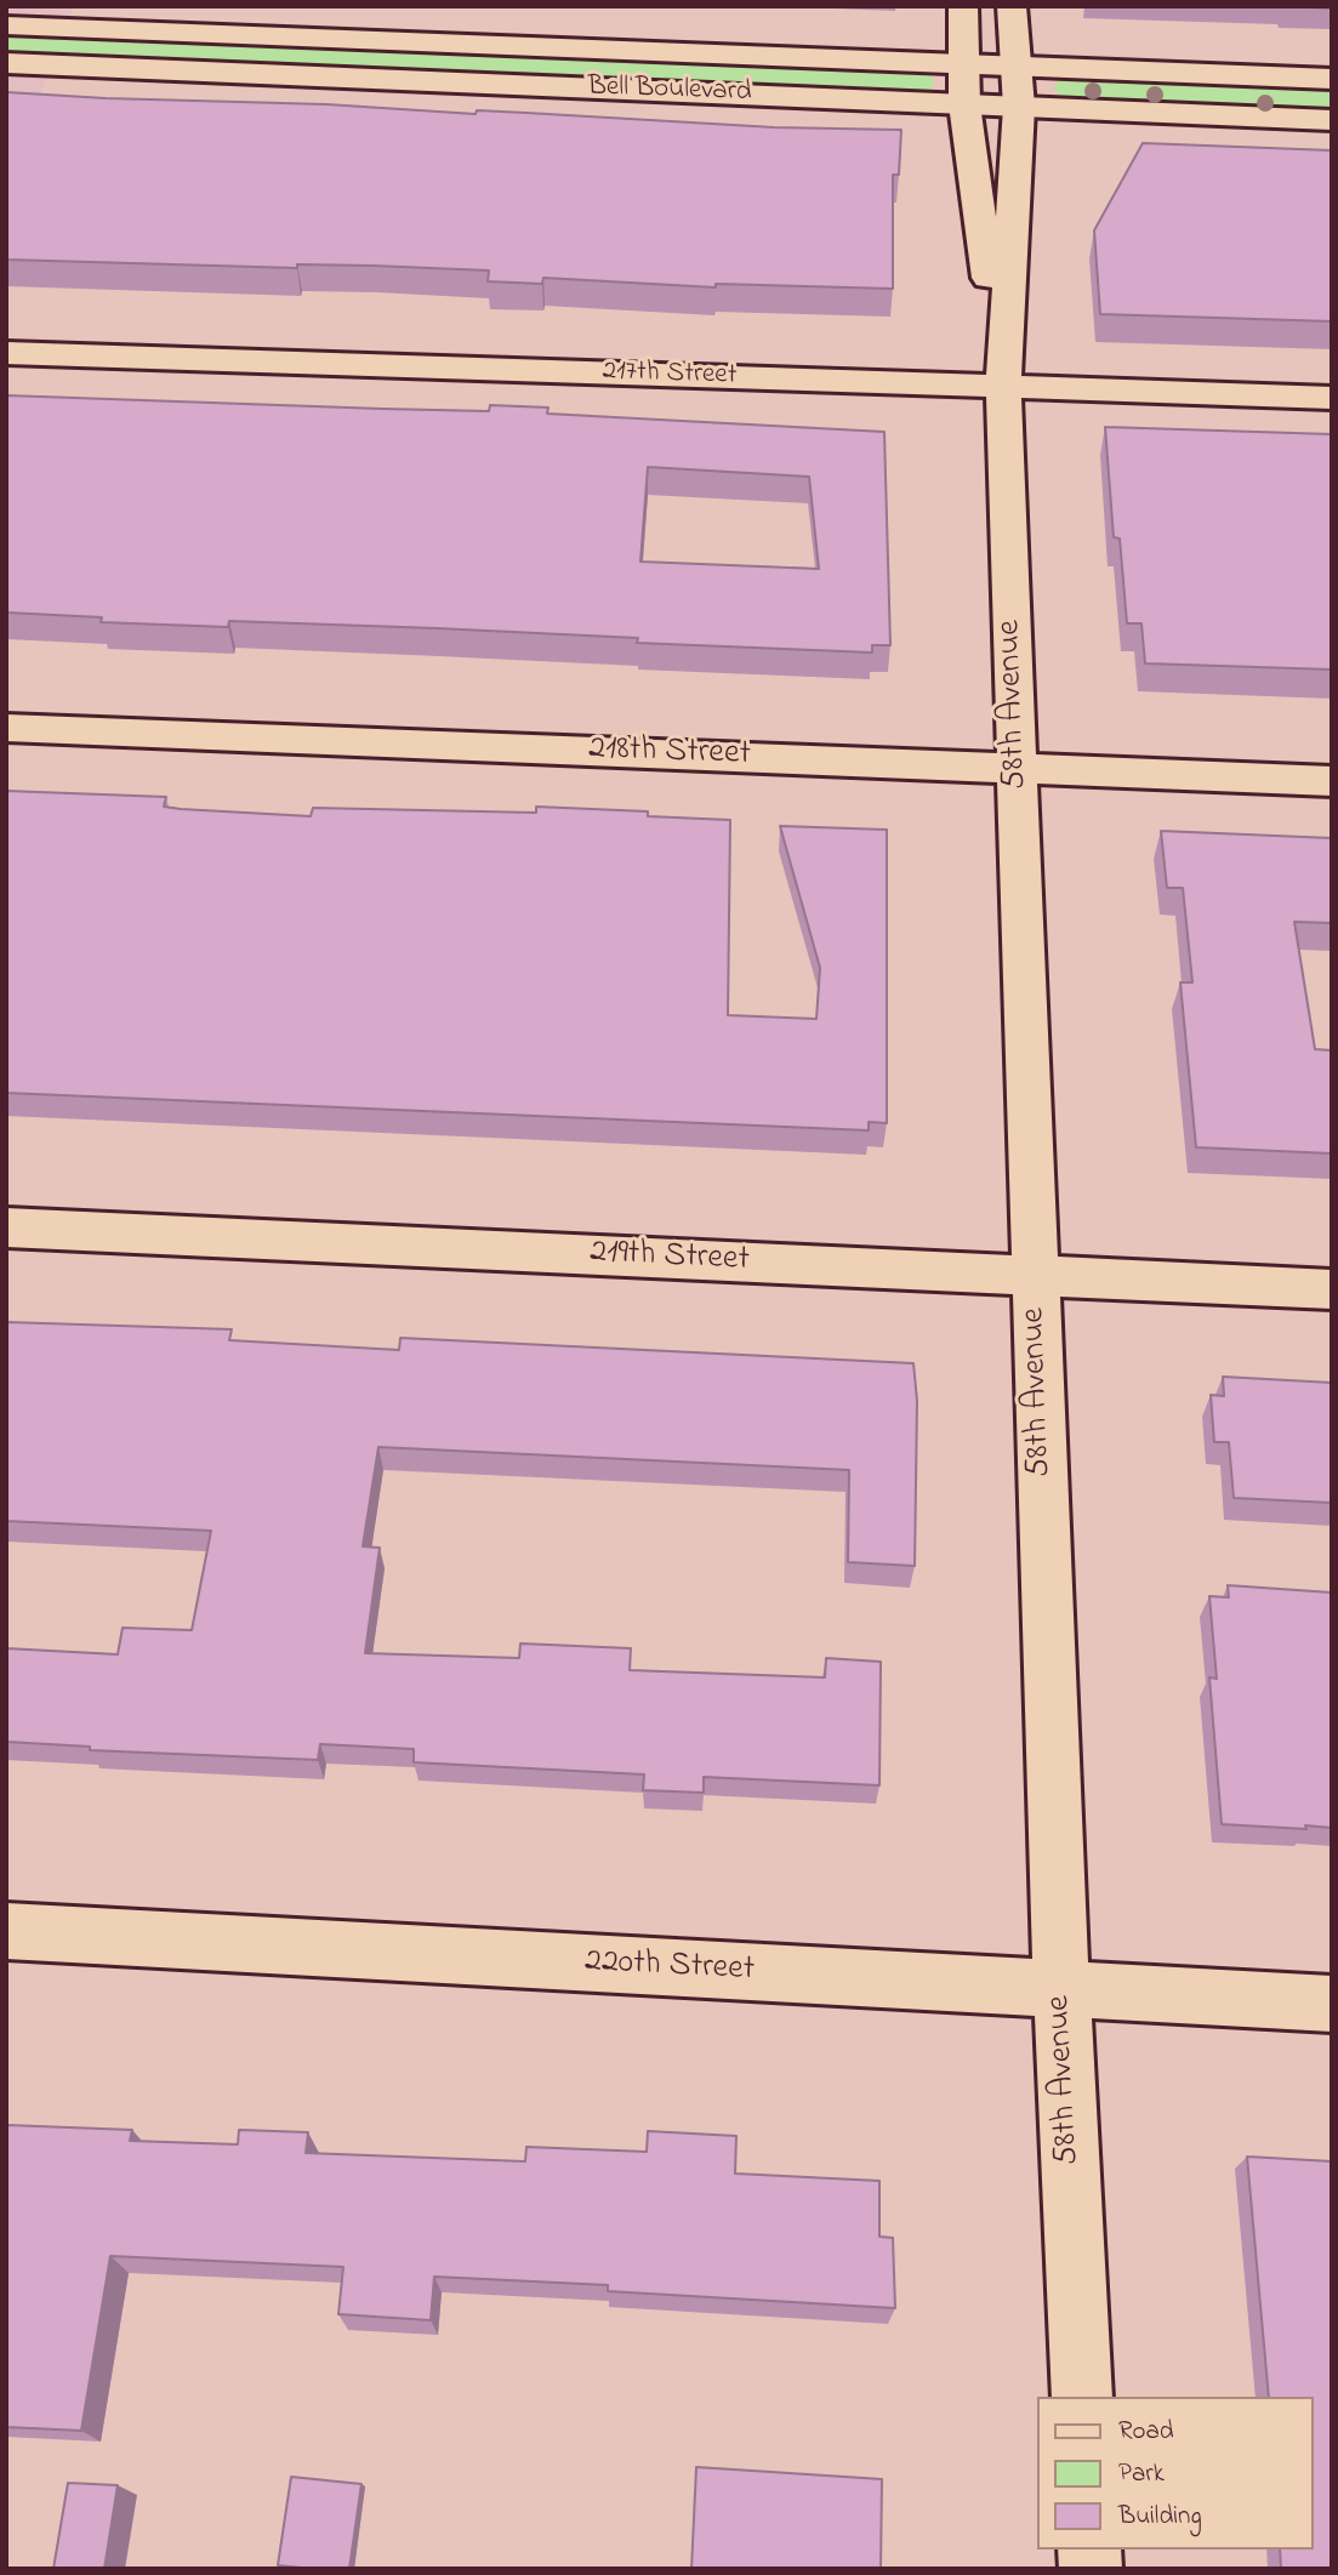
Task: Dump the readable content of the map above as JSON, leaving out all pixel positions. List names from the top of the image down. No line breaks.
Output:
{"streets":{"street":["Bell Boulevard","217th Street","58th Avenue","218th Street","219th Street","220th Street"]},"crossings":[["Bell Boulevard","58th Avenue"],["217th Street","58th Avenue"],["58th Avenue","218th Street"],["58th Avenue","219th Street"],["58th Avenue","220th Street"]],"legend":["Road","Park","Building"]}
